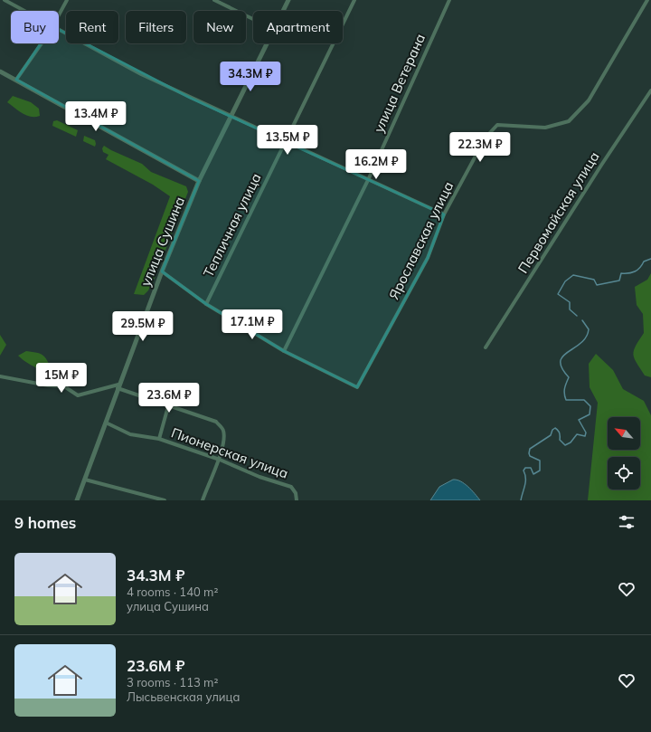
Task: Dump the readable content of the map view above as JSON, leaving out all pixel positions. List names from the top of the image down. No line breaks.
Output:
{"streets":{"street":["улица Ветерана","Первомайская улица","Тепличная улица","Ярославская улица","улица Сушина","Пионерская улица"]},"crossings":[["улица Ветерана","Ярославская улица"],["улица Сушина","Пионерская улица"]],"north":"top left","page":{"chip":["Buy","Rent","Filters","New","Apartment"],"price":["34.3M ₽","13.4M ₽","13.5M ₽","22.3M ₽","16.2M ₽","17.1M ₽","29.5M ₽","15M ₽","23.6M ₽"],"heading":"9 homes","list":[{"name":"34.3M ₽","note":"4 rooms · 140 m² · улица Сушина"},{"name":"23.6M ₽","note":"3 rooms · 113 m² · Лысьвенская улица"}]}}
